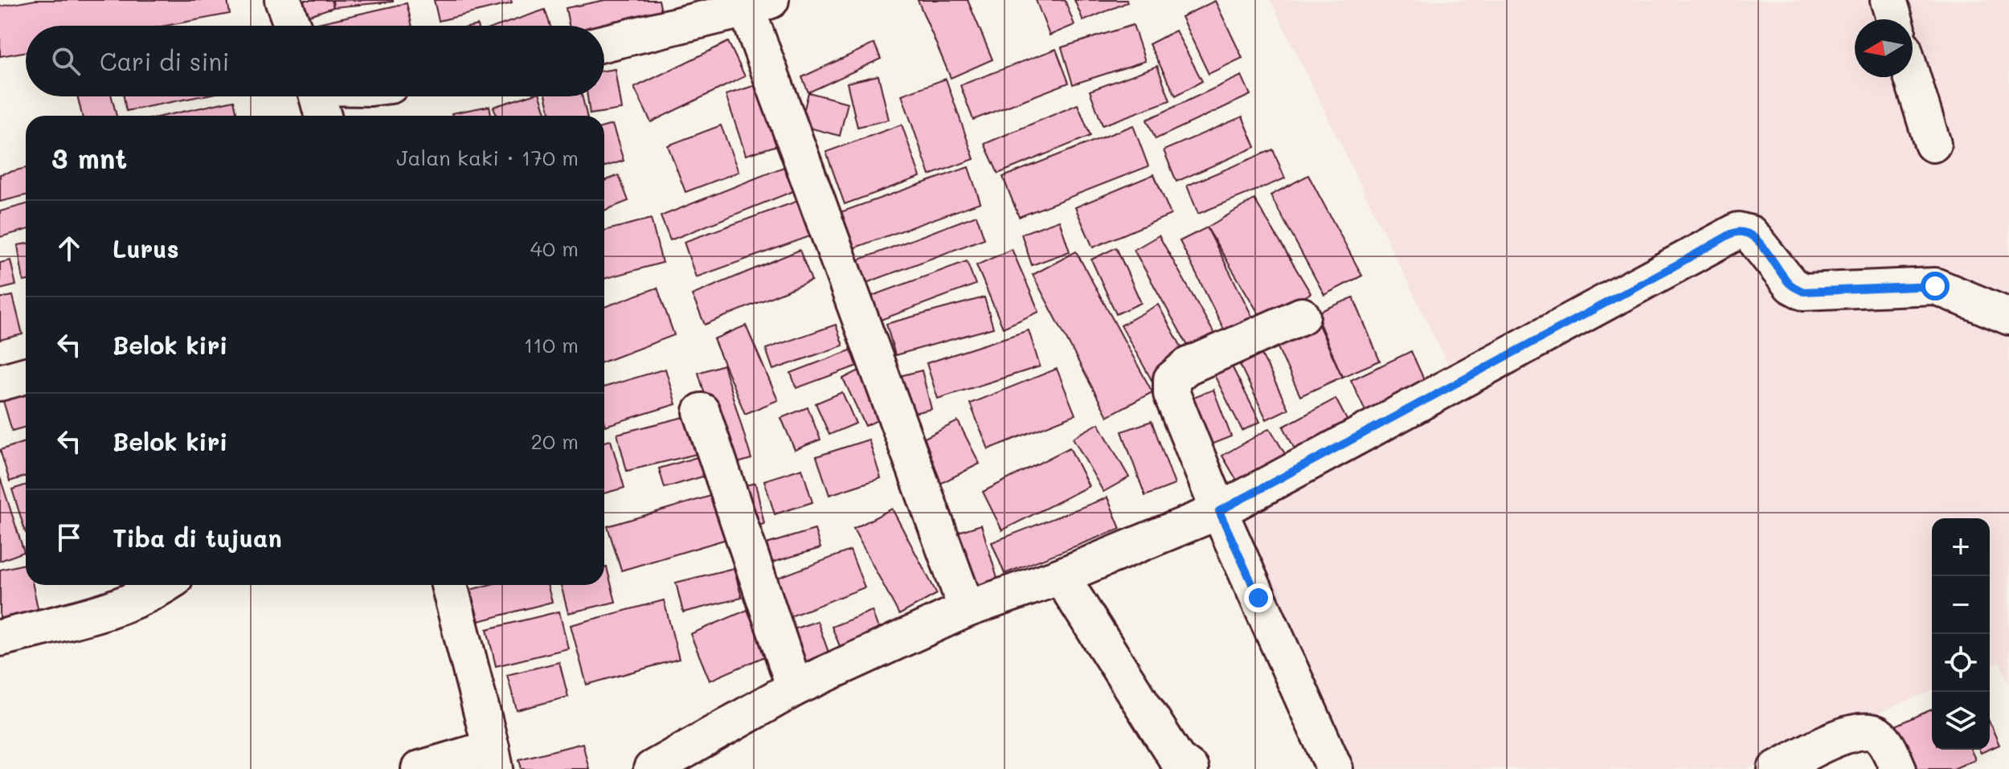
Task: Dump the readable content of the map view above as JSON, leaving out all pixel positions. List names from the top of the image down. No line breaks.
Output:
{"north":"left","page":{"search":"Cari di sini","heading":["3 mnt","Jalan kaki · 170 m"],"list":[["Lurus","40 m"],["Belok kiri","110 m"],["Belok kiri","20 m"],"Tiba di tujuan"],"map_buttons":["+","−"]}}
